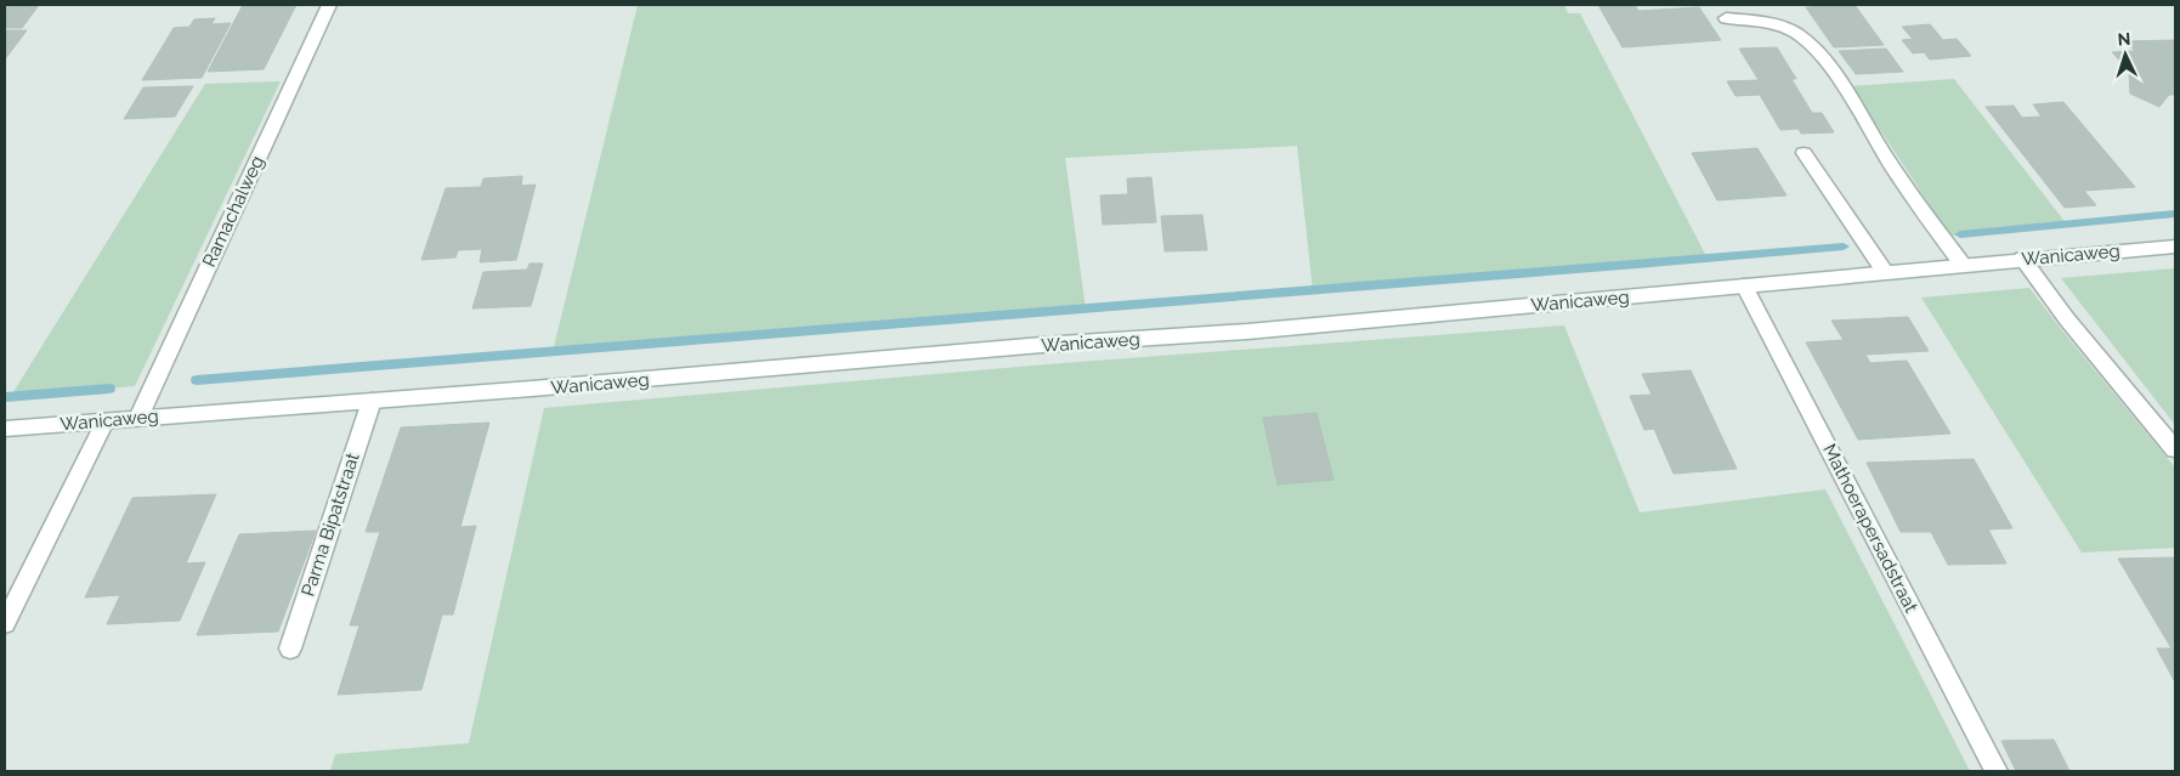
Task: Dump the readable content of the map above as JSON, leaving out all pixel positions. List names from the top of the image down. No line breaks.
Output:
{"streets":{"street":["Ramachalweg","Wanicaweg","Parma Bipatstraat","Mathoerapersadstraat"]},"crossings":[["Ramachalweg","Wanicaweg"],["Wanicaweg","Parma Bipatstraat"],["Wanicaweg","Mathoerapersadstraat"]],"north":"top"}
